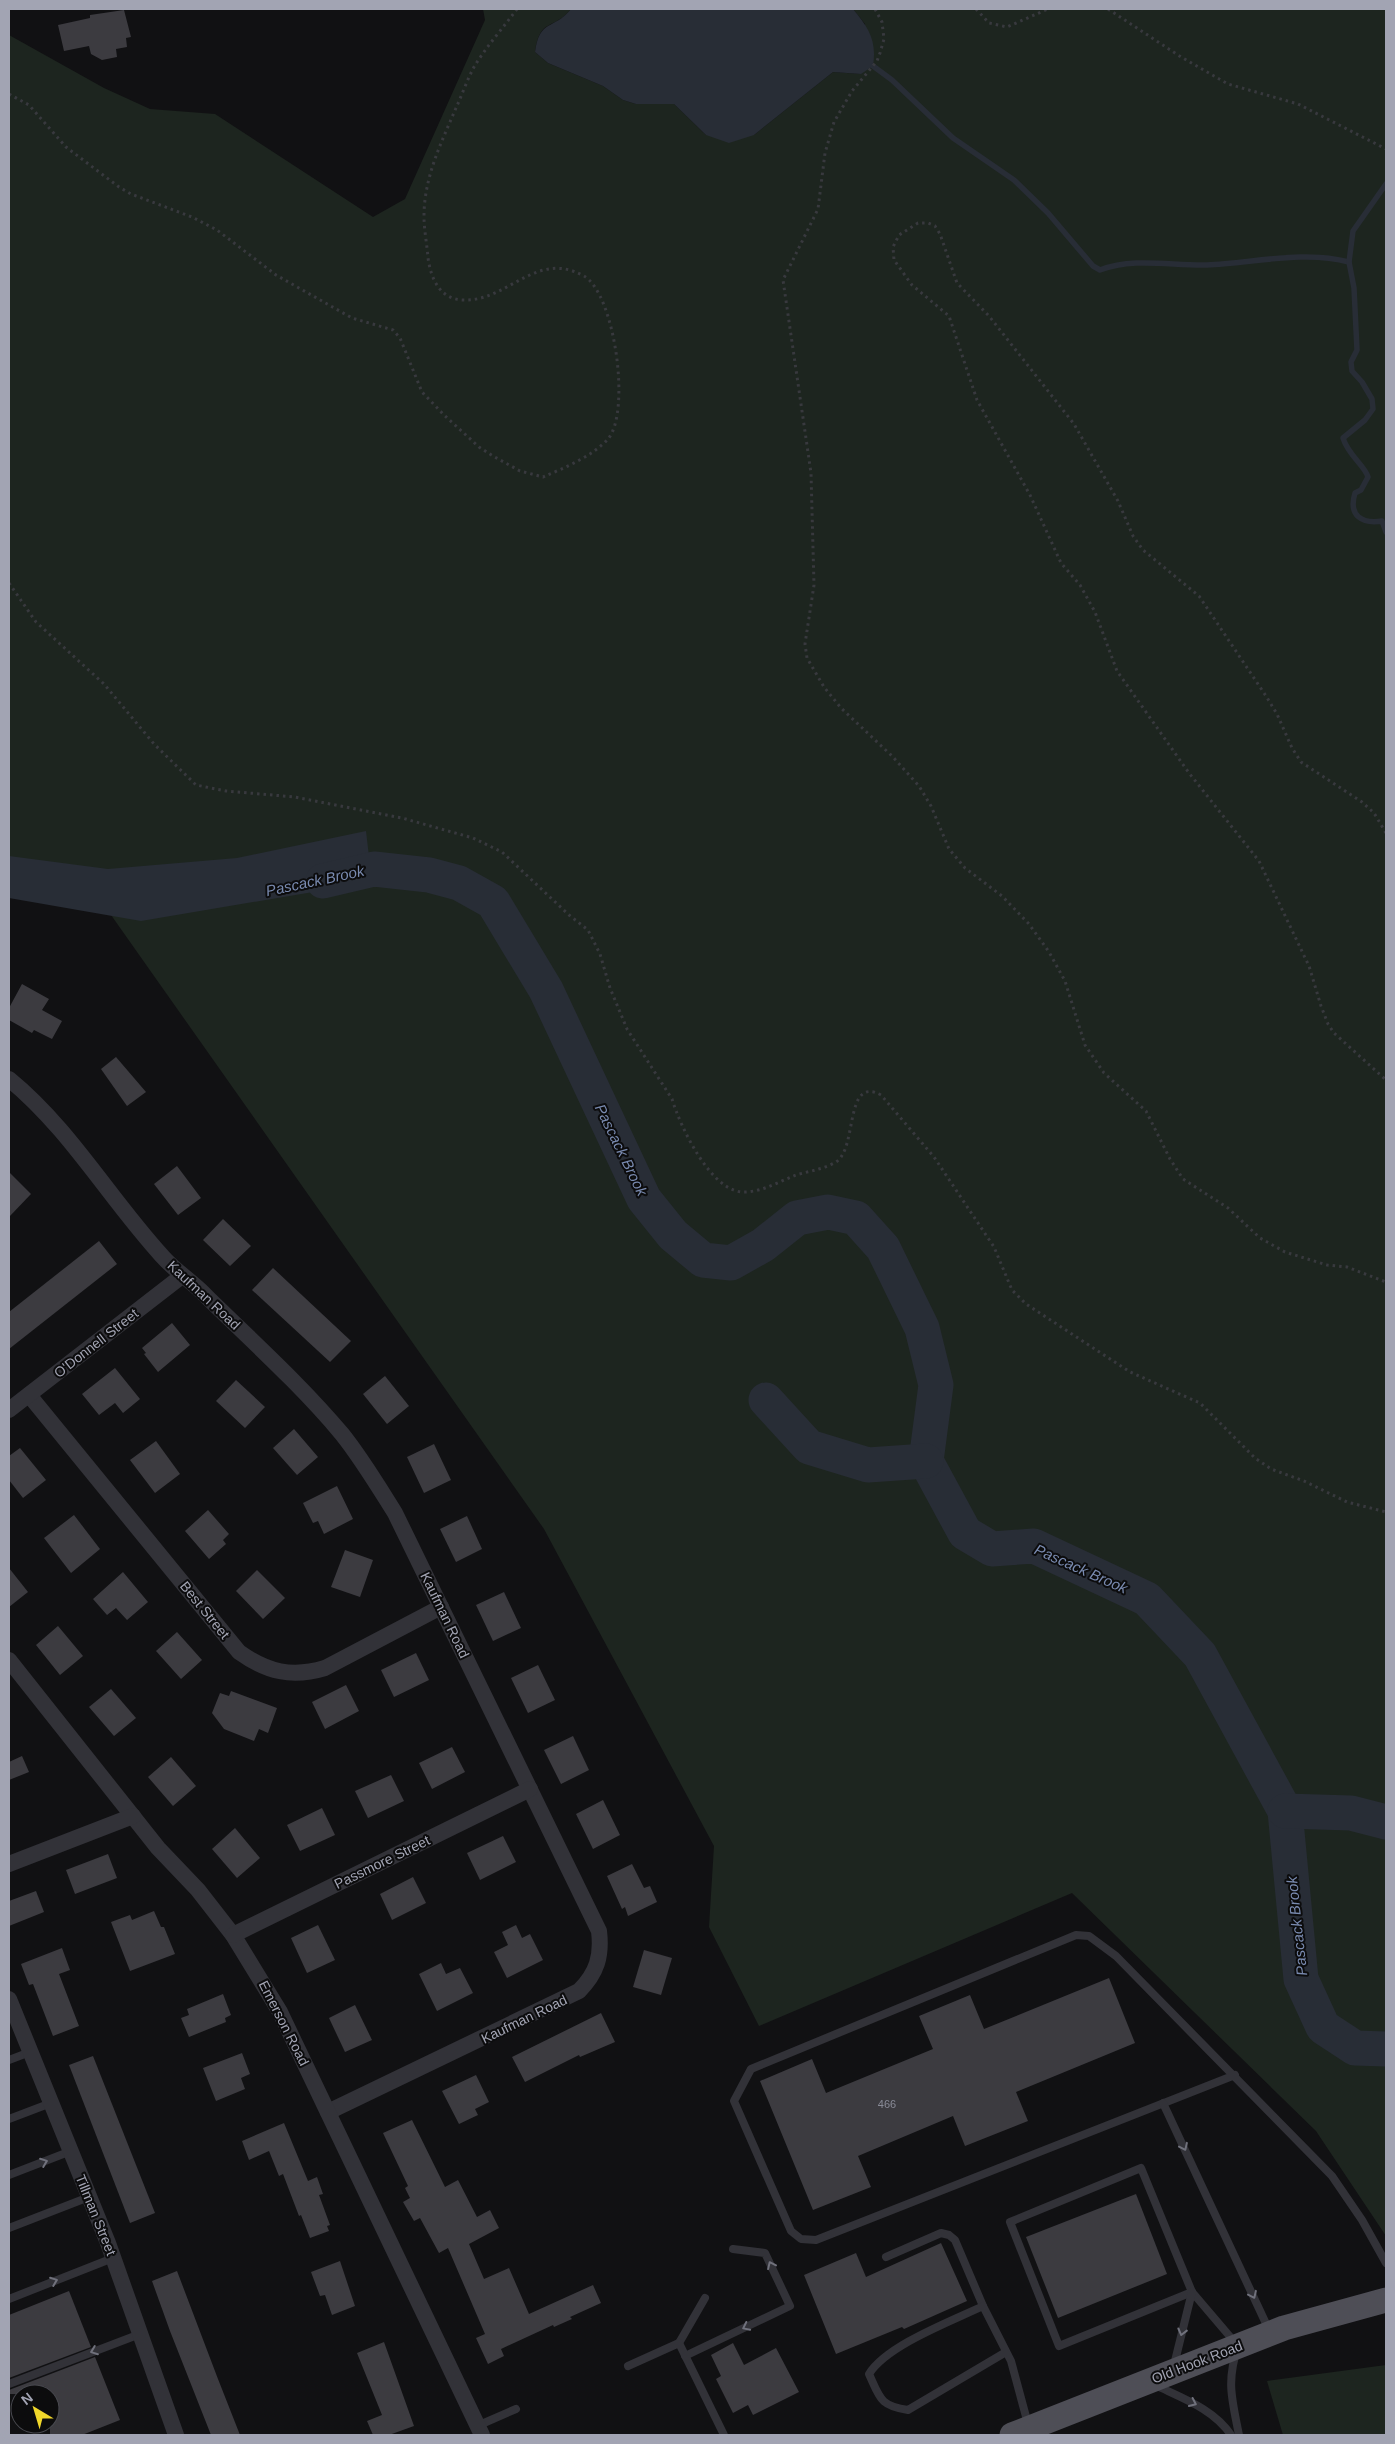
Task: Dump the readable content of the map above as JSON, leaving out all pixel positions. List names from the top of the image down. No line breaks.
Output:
{"streets":{"main road":["Old Hook Road"],"street":["Kaufman Road","O'Donnell Street","Best Street","Passmore Street","Emerson Road","Tillman Street"]},"crossings":[["Kaufman Road","O'Donnell Street"],["Kaufman Road","Best Street"],["Kaufman Road","Passmore Street"],["Kaufman Road","Emerson Road"],["O'Donnell Street","Best Street"],["Passmore Street","Emerson Road"]],"water":["Pascack Brook"],"house_numbers":["466"],"north":"top left"}
